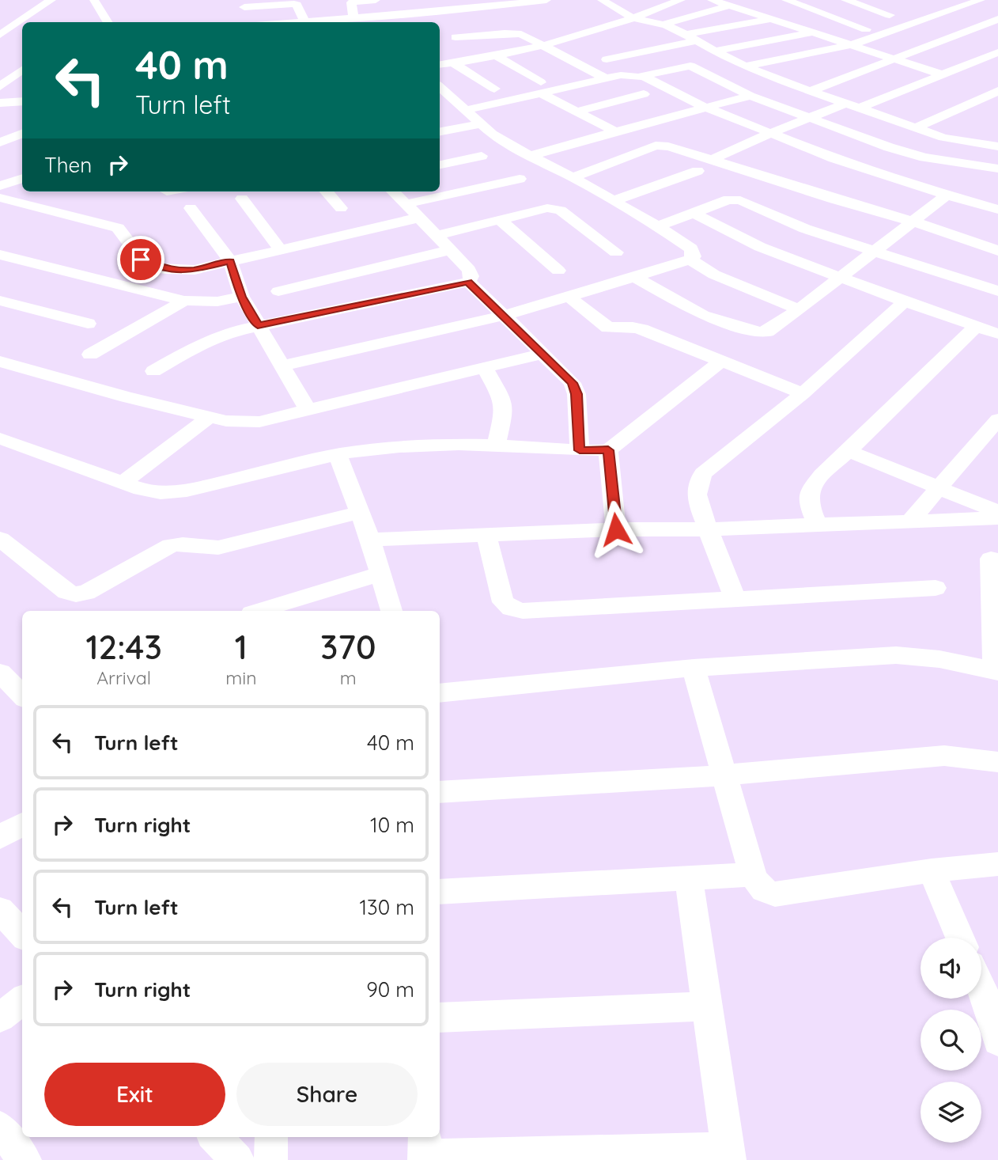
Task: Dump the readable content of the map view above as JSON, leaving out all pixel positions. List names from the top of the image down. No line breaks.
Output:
{"page":{"turn":["40 m","Turn left"],"then":"Then","eta":["12:43","Arrival","1","min","370","m"],"list":[{"name":"Turn left","value":"40 m"},{"name":"Turn right","value":"10 m"},{"name":"Turn left","value":"130 m"},{"name":"Turn right","value":"90 m"}],"buttons":["Exit","Share"]}}
